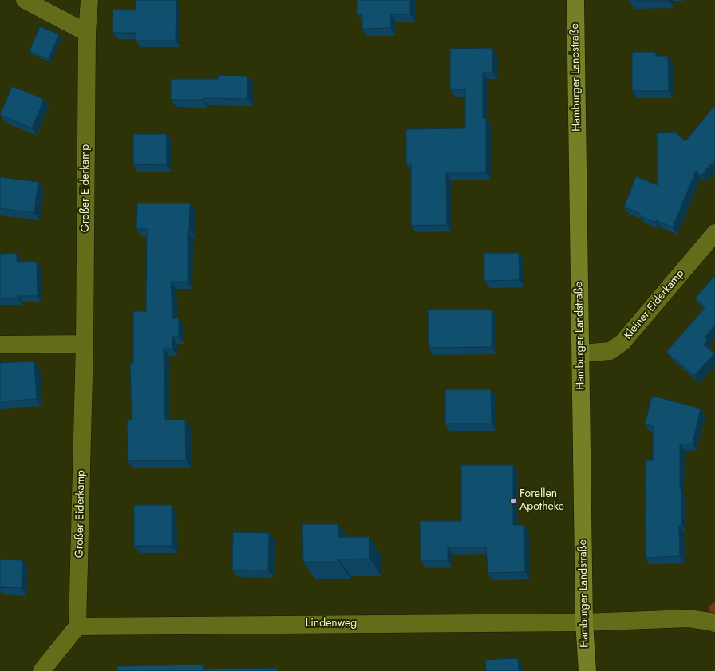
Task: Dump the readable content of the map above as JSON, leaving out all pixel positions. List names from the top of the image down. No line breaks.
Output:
{"streets":{"main road":["Hamburger Landstraße"],"street":["Großer Eiderkamp","Kleiner Eiderkamp","Lindenweg"]},"crossings":[["Hamburger Landstraße","Kleiner Eiderkamp"],["Hamburger Landstraße","Lindenweg"],["Großer Eiderkamp","Lindenweg"]],"places":["Forellen Apotheke"]}
